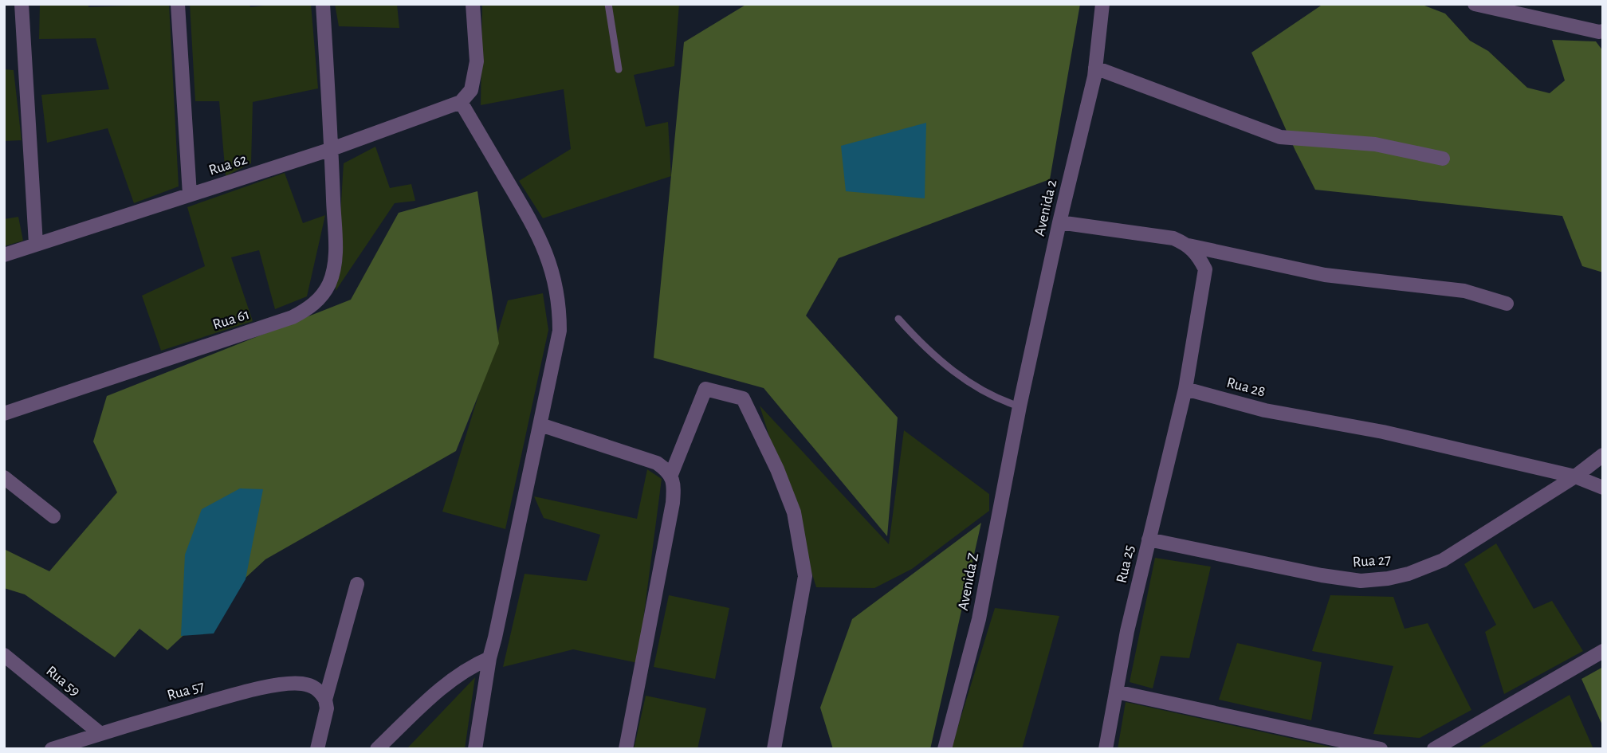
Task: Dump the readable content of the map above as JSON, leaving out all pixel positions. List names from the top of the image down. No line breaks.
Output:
{"streets":{"street":["Rua 62","Avenida 2","Rua 61","Rua 28","Rua 27","Rua 25","Avenida Z","Rua 59","Rua 57"]},"crossings":[["Rua 62","Rua 61"],["Avenida 2","Avenida Z"],["Rua 28","Rua 27"],["Rua 28","Rua 25"],["Rua 27","Rua 25"],["Rua 59","Rua 57"]]}
